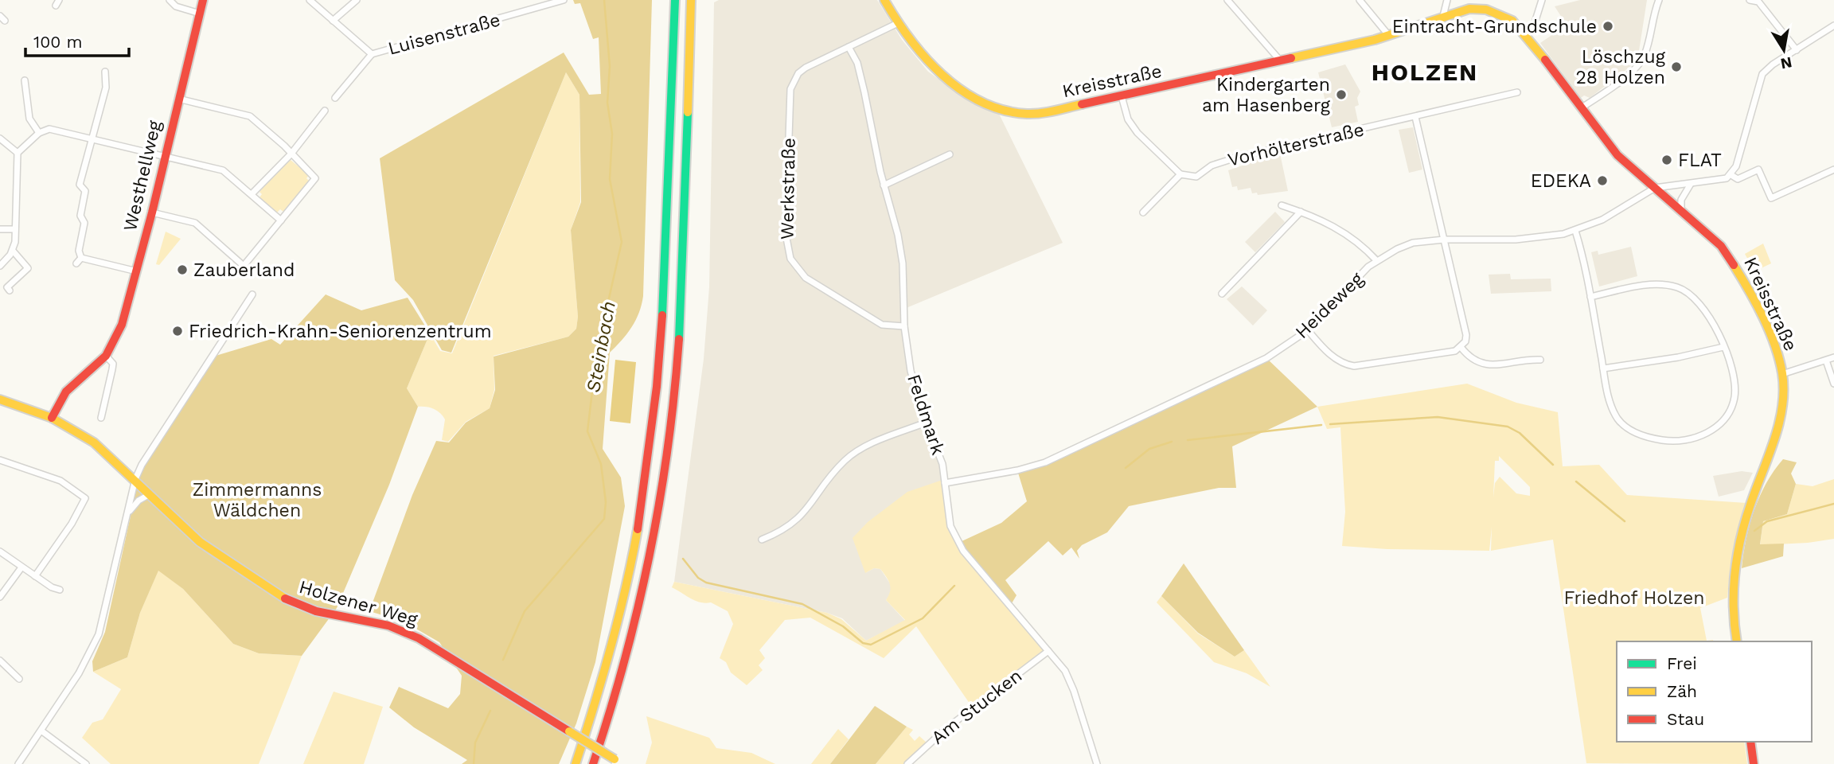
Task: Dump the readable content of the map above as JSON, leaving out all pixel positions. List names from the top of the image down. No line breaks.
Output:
{"streets":{"main road":["Kreisstraße","Westhellweg","Holzener Weg"],"street":["Luisenstraße","Vorhölterstraße","Werkstraße","Heideweg","Feldmark","Am Stucken"]},"crossings":[["Kreisstraße","Heideweg"],["Westhellweg","Holzener Weg"],["Werkstraße","Feldmark"],["Heideweg","Feldmark"],["Feldmark","Am Stucken"]],"districts":["HOLZEN"],"water":["Steinbach"],"parks":["Zimmermanns Wäldchen","Friedhof Holzen"],"places":["Eintracht-Grundschule","Löschzug 28 Holzen","Kindergarten am Hasenberg","FLAT","EDEKA","Zauberland","Friedrich-Krahn-Seniorenzentrum"],"legend":["Frei","Zäh","Stau"],"scale_bar":"100 m","north":"bottom"}
